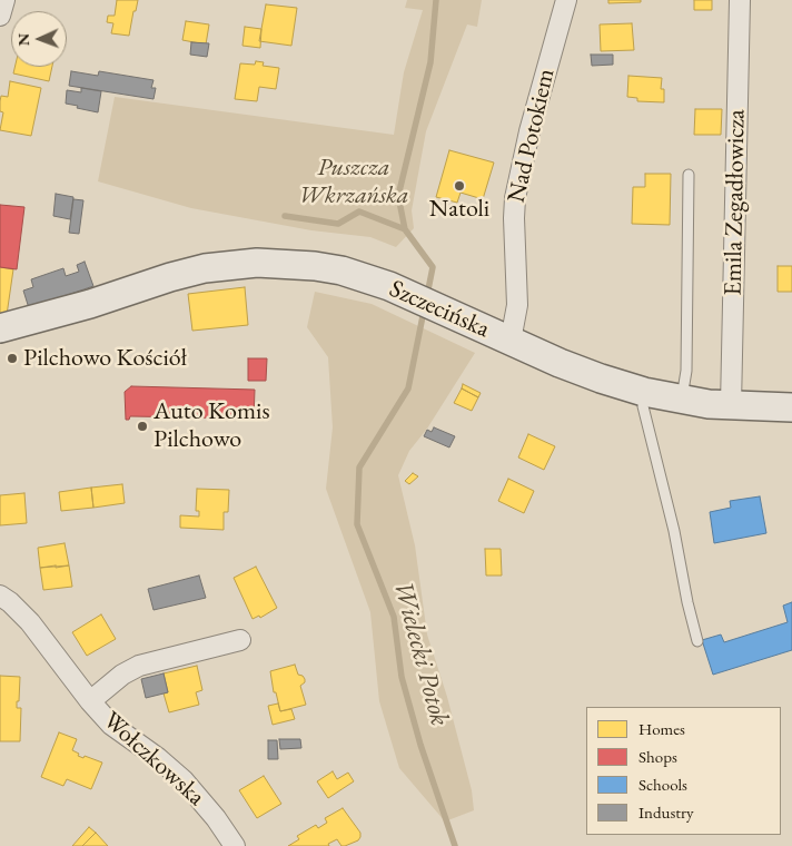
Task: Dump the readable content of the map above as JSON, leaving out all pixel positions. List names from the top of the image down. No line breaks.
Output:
{"streets":{"main road":["Szczecińska"],"street":["Nad Potokiem","Emila Zegadłowicza","Wołczkowska"]},"crossings":[["Nad Potokiem","Szczecińska"],["Emila Zegadłowicza","Szczecińska"]],"water":["Wielecki Potok"],"parks":["Puszcza Wkrzańska"],"places":["Natoli","Pilchowo Kościół","Auto Komis Pilchowo"],"legend":["Homes","Shops","Schools","Industry"],"north":"left"}
